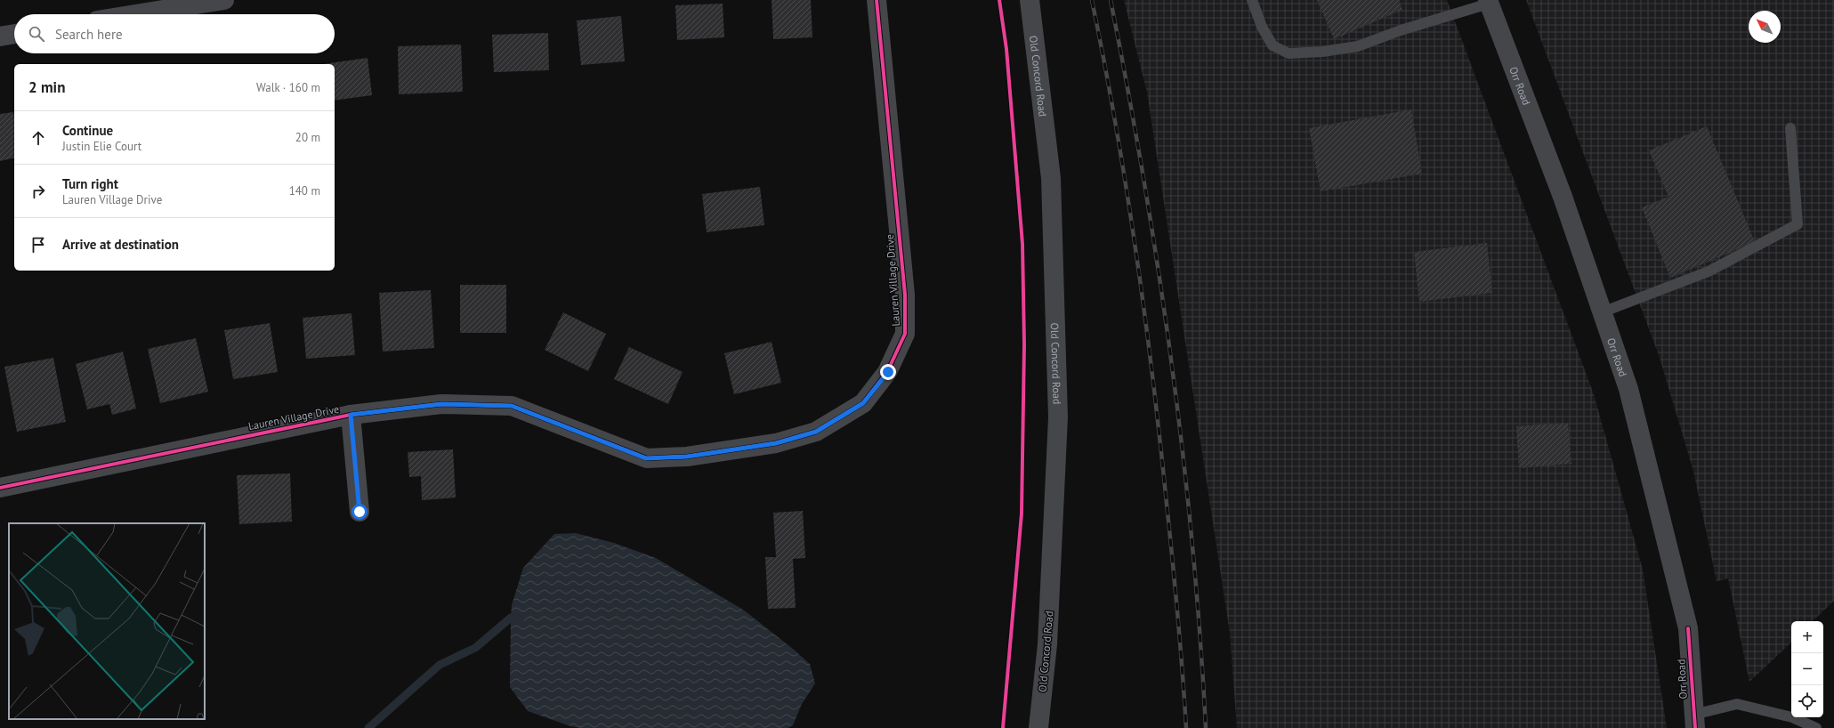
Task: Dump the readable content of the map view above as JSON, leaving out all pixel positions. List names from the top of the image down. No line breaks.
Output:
{"streets":{"street":["Old Concord Road","Orr Road","Lauren Village Drive"]},"north":"top left","page":{"search":"Search here","heading":["2 min","Walk · 160 m"],"list":[["Continue","Justin Elie Court","20 m"],["Turn right","Lauren Village Drive","140 m"],"Arrive at destination"],"map_buttons":["+","−"]}}
